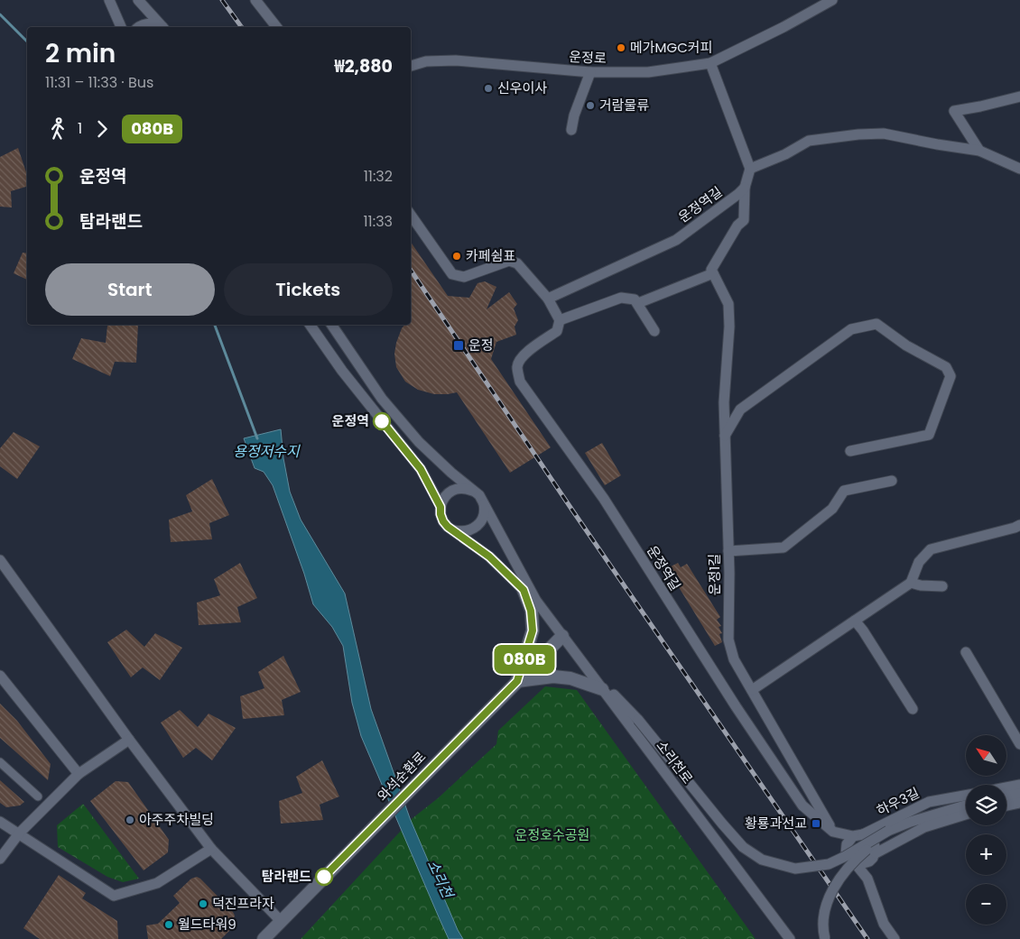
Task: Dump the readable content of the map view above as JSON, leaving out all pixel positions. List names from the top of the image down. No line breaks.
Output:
{"streets":{"street":["운정로","운정역길","운정1길","소리천로","와석순환로","하우3길"]},"crossings":[["운정역길","운정1길"],["운정1길","하우3길"],["소리천로","와석순환로"]],"water":["용정저수지","소리천"],"parks":["운정호수공원"],"places":{"other":["메가MGC커피","신우이사","거람물류","카페쉼표","운정역","아주주차빌딩","탐라랜드","덕진프라자","월드타워9"],"transit":["운정","황룡과선교"]},"lines":["bus line 080B"],"north":"top left","page":{"on_map":"080B","heading":["2 min","11:31 – 11:33 · Bus","₩2,880"],"legs":["1","080B"],"list":[{"name":"운정역","value":"11:32"},{"name":"탐라랜드","value":"11:33"}],"buttons":["Start","Tickets"],"map_buttons":["+","−"]}}
